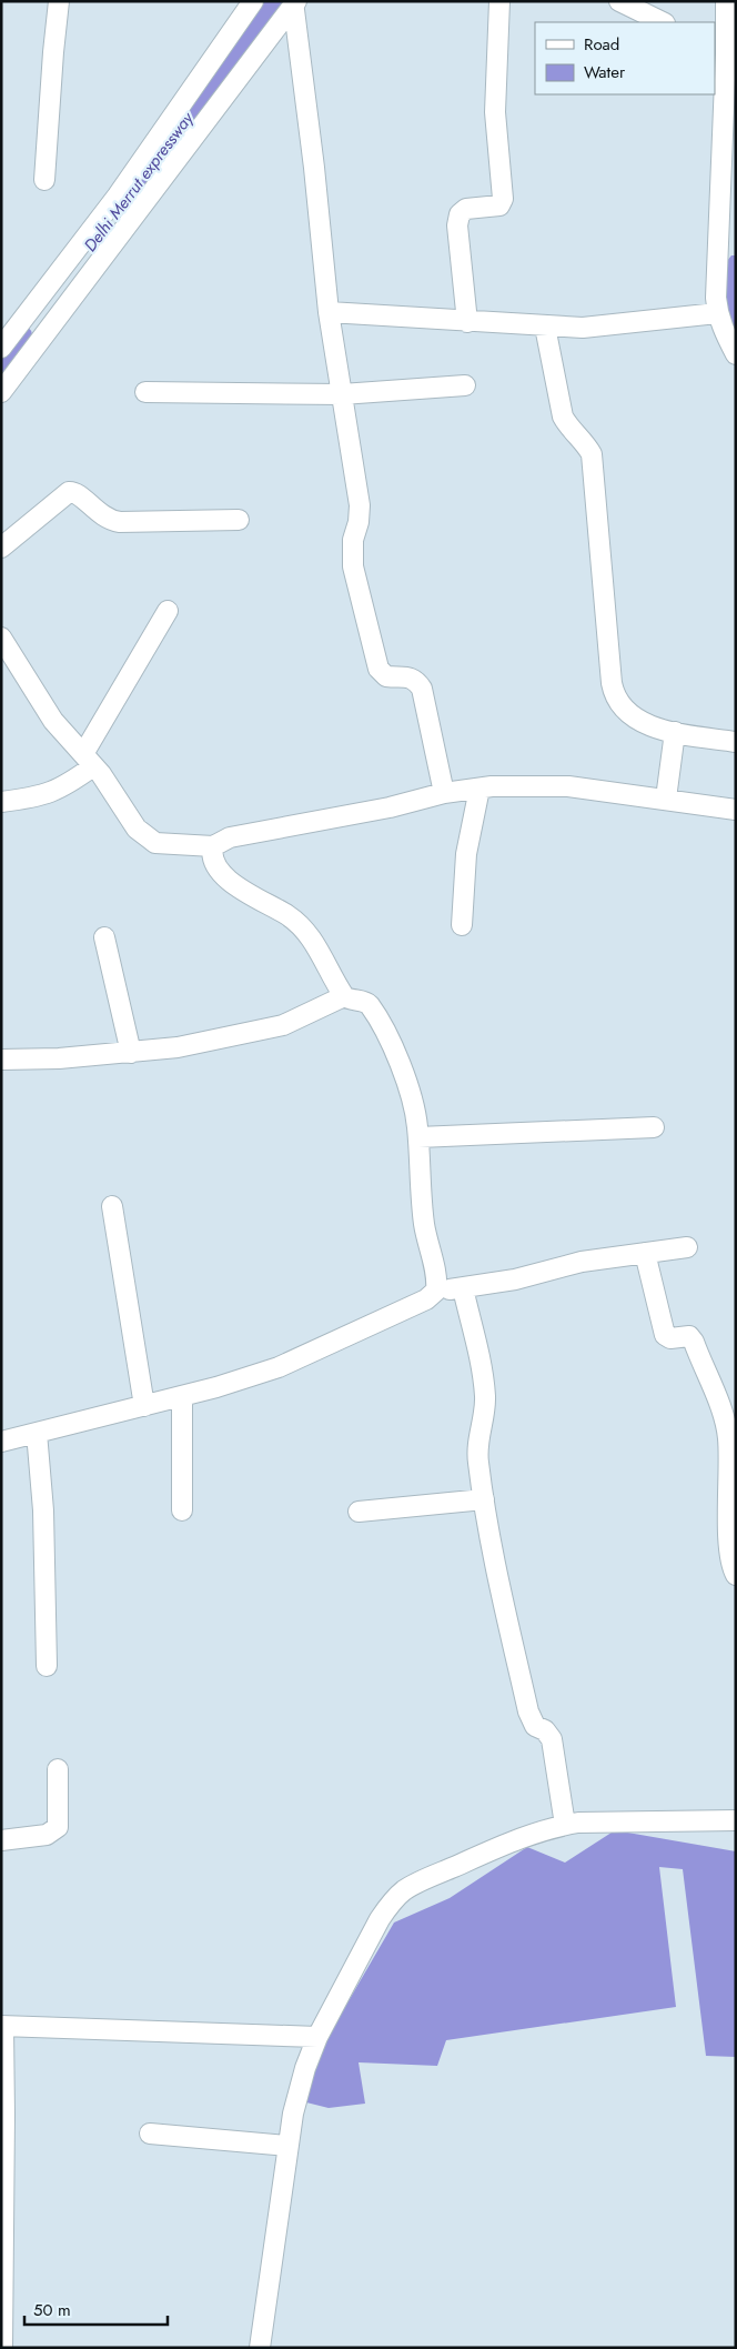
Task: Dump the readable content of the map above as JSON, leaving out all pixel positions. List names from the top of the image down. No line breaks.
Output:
{"water":["Delhi Merrut expressway"],"legend":["Road","Water"],"scale_bar":"50 m"}
